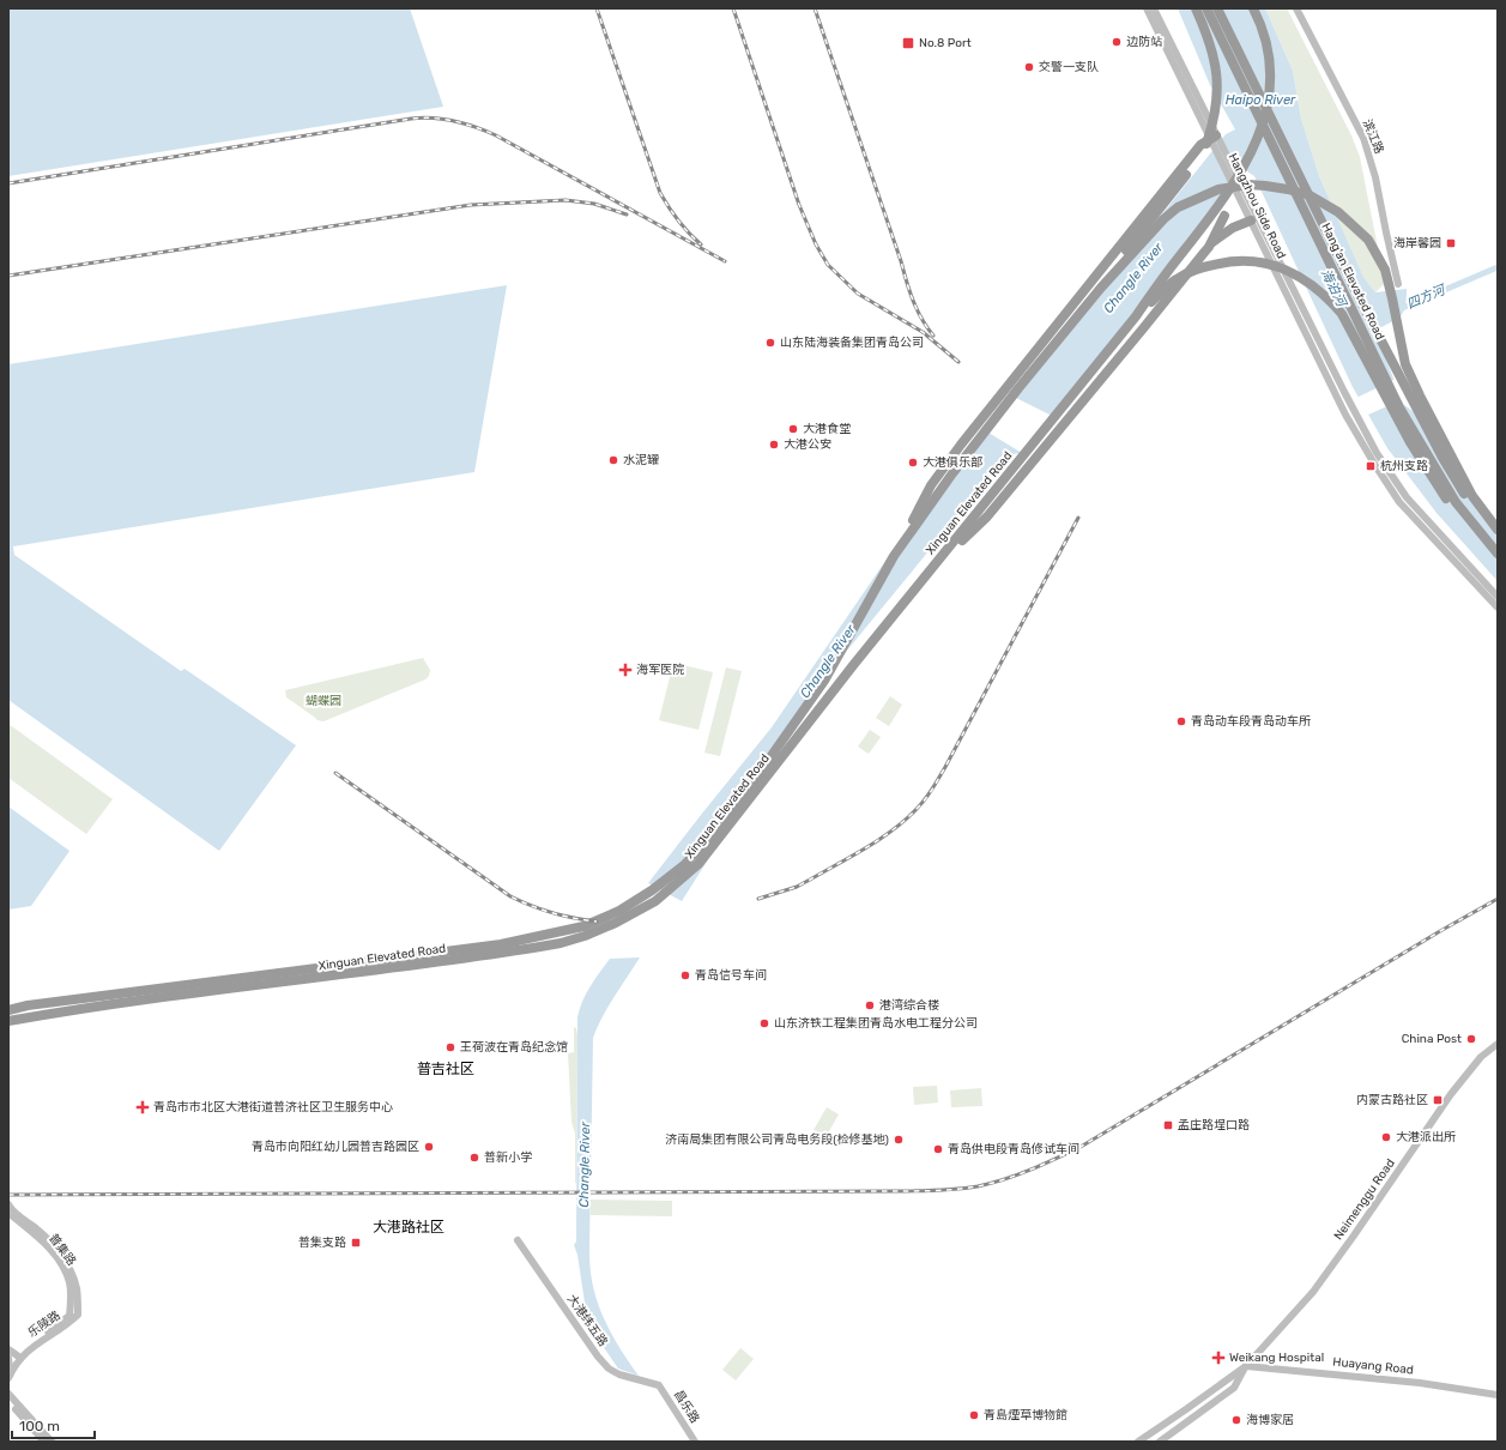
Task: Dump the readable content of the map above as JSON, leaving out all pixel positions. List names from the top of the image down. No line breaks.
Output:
{"streets":{"highway":["Hang'an Elevated Road","Xinguan Elevated Road"],"main road":["滨江路","Hangzhou Side Road","Neimenggu Road","普集路","大港纬五路","Huayang Road","昌乐路"]},"crossings":[["Neimenggu Road","Huayang Road"],["大港纬五路","昌乐路"]],"districts":["普吉社区","大港路社区"],"water":["Haipo River","Changle River","海泊河","四方河"],"parks":["蝴蝶园"],"places":{"other":["边防站","交警一支队","山东陆海装备集团青岛公司","大港食堂","大港公安","水泥罐","大港俱乐部","青岛动车段青岛动车所","青岛信号车间","港湾综合楼","山东济铁工程集团青岛水电工程分公司","China Post","王荷波在青岛纪念馆","大港派出所","济南局集团有限公司青岛电务段(检修基地)","青岛市向阳红幼儿园普吉路园区","青岛供电段青岛修试车间","普新小学","青島煙草博物館","海博家居"],"transit":["No.8 Port","海岸馨园","杭州支路","内蒙古路社区","孟庄路埕口路","普集支路"],"health":["海军医院","青岛市市北区大港街道普济社区卫生服务中心","Weikang Hospital"]},"scale_bar":"100 m"}
